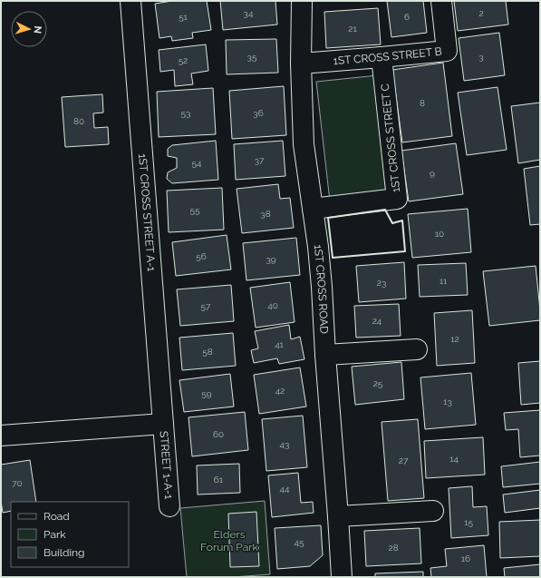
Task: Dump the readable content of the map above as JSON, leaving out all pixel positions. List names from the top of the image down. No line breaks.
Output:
{"streets":{"street":["1ST CROSS STREET B","1ST CROSS STREET C","1ST CROSS STREET A-1","1ST CROSS ROAD","STREET 1-A-1"]},"crossings":[["1ST CROSS STREET B","1ST CROSS STREET C"],["1ST CROSS STREET B","1ST CROSS ROAD"],["1ST CROSS STREET C","1ST CROSS ROAD"],["1ST CROSS STREET A-1","STREET 1-A-1"]],"parks":["Elders Forum Park"],"house_numbers":["34","2","51","6","21","35","3","52","8","53","36","80","37","54","9","55","38","10","56","39","11","23","40","57","24","12","41","58","25","42","59","13","60","43","14","27","61","70","44","15","45","28","16"],"legend":["Road","Park","Building"],"north":"right"}
